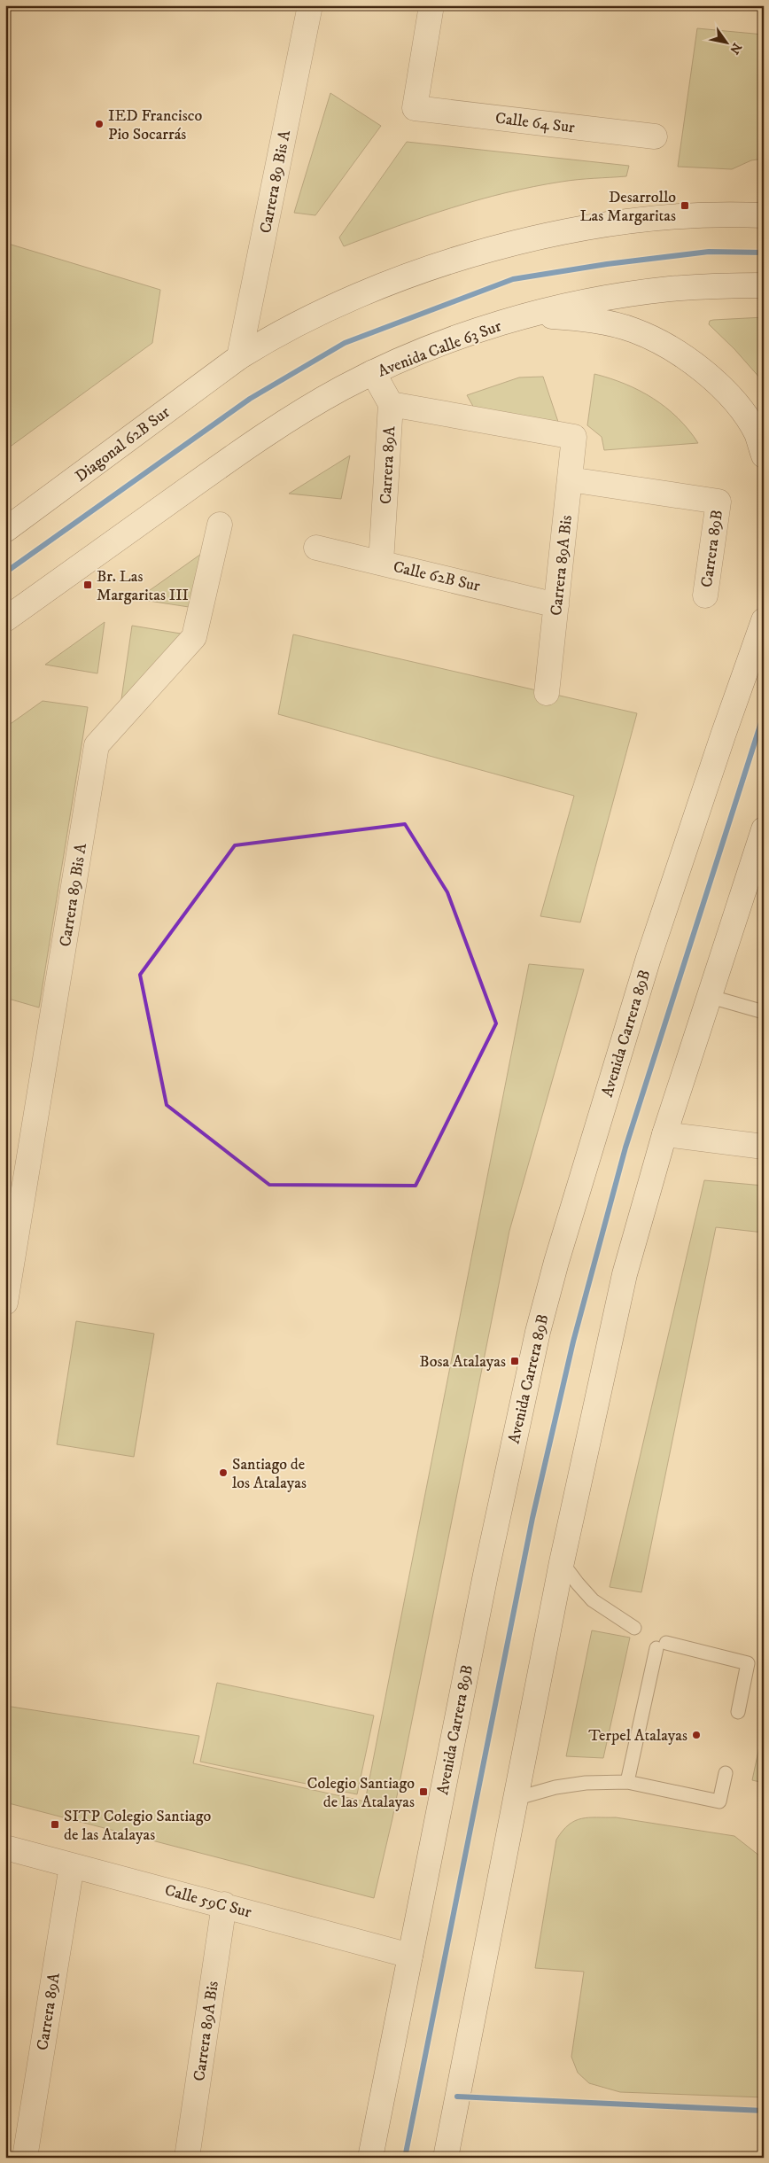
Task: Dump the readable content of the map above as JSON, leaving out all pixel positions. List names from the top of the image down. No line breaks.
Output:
{"streets":{"main road":["Calle 64 Sur","Carrera 89 Bis A","Avenida Calle 63 Sur","Diagonal 62B Sur","Carrera 89A","Carrera 89B","Carrera 89A Bis","Calle 62B Sur","Avenida Carrera 89B","Calle 59C Sur"]},"crossings":[["Carrera 89 Bis A","Diagonal 62B Sur"],["Avenida Calle 63 Sur","Carrera 89A"],["Carrera 89A","Carrera 89A Bis"],["Carrera 89A","Calle 62B Sur"],["Carrera 89A","Calle 59C Sur"],["Carrera 89B","Carrera 89A Bis"],["Carrera 89A Bis","Calle 62B Sur"],["Carrera 89A Bis","Calle 59C Sur"],["Avenida Carrera 89B","Calle 59C Sur"]],"places":{"other":["IED Francisco Pio Socarrás","Santiago de los Atalayas","Terpel Atalayas"],"transit":["Desarrollo Las Margaritas","Br. Las Margaritas III","Bosa Atalayas","Colegio Santiago de las Atalayas","SITP Colegio Santiago de las Atalayas"]},"north":"bottom right"}
